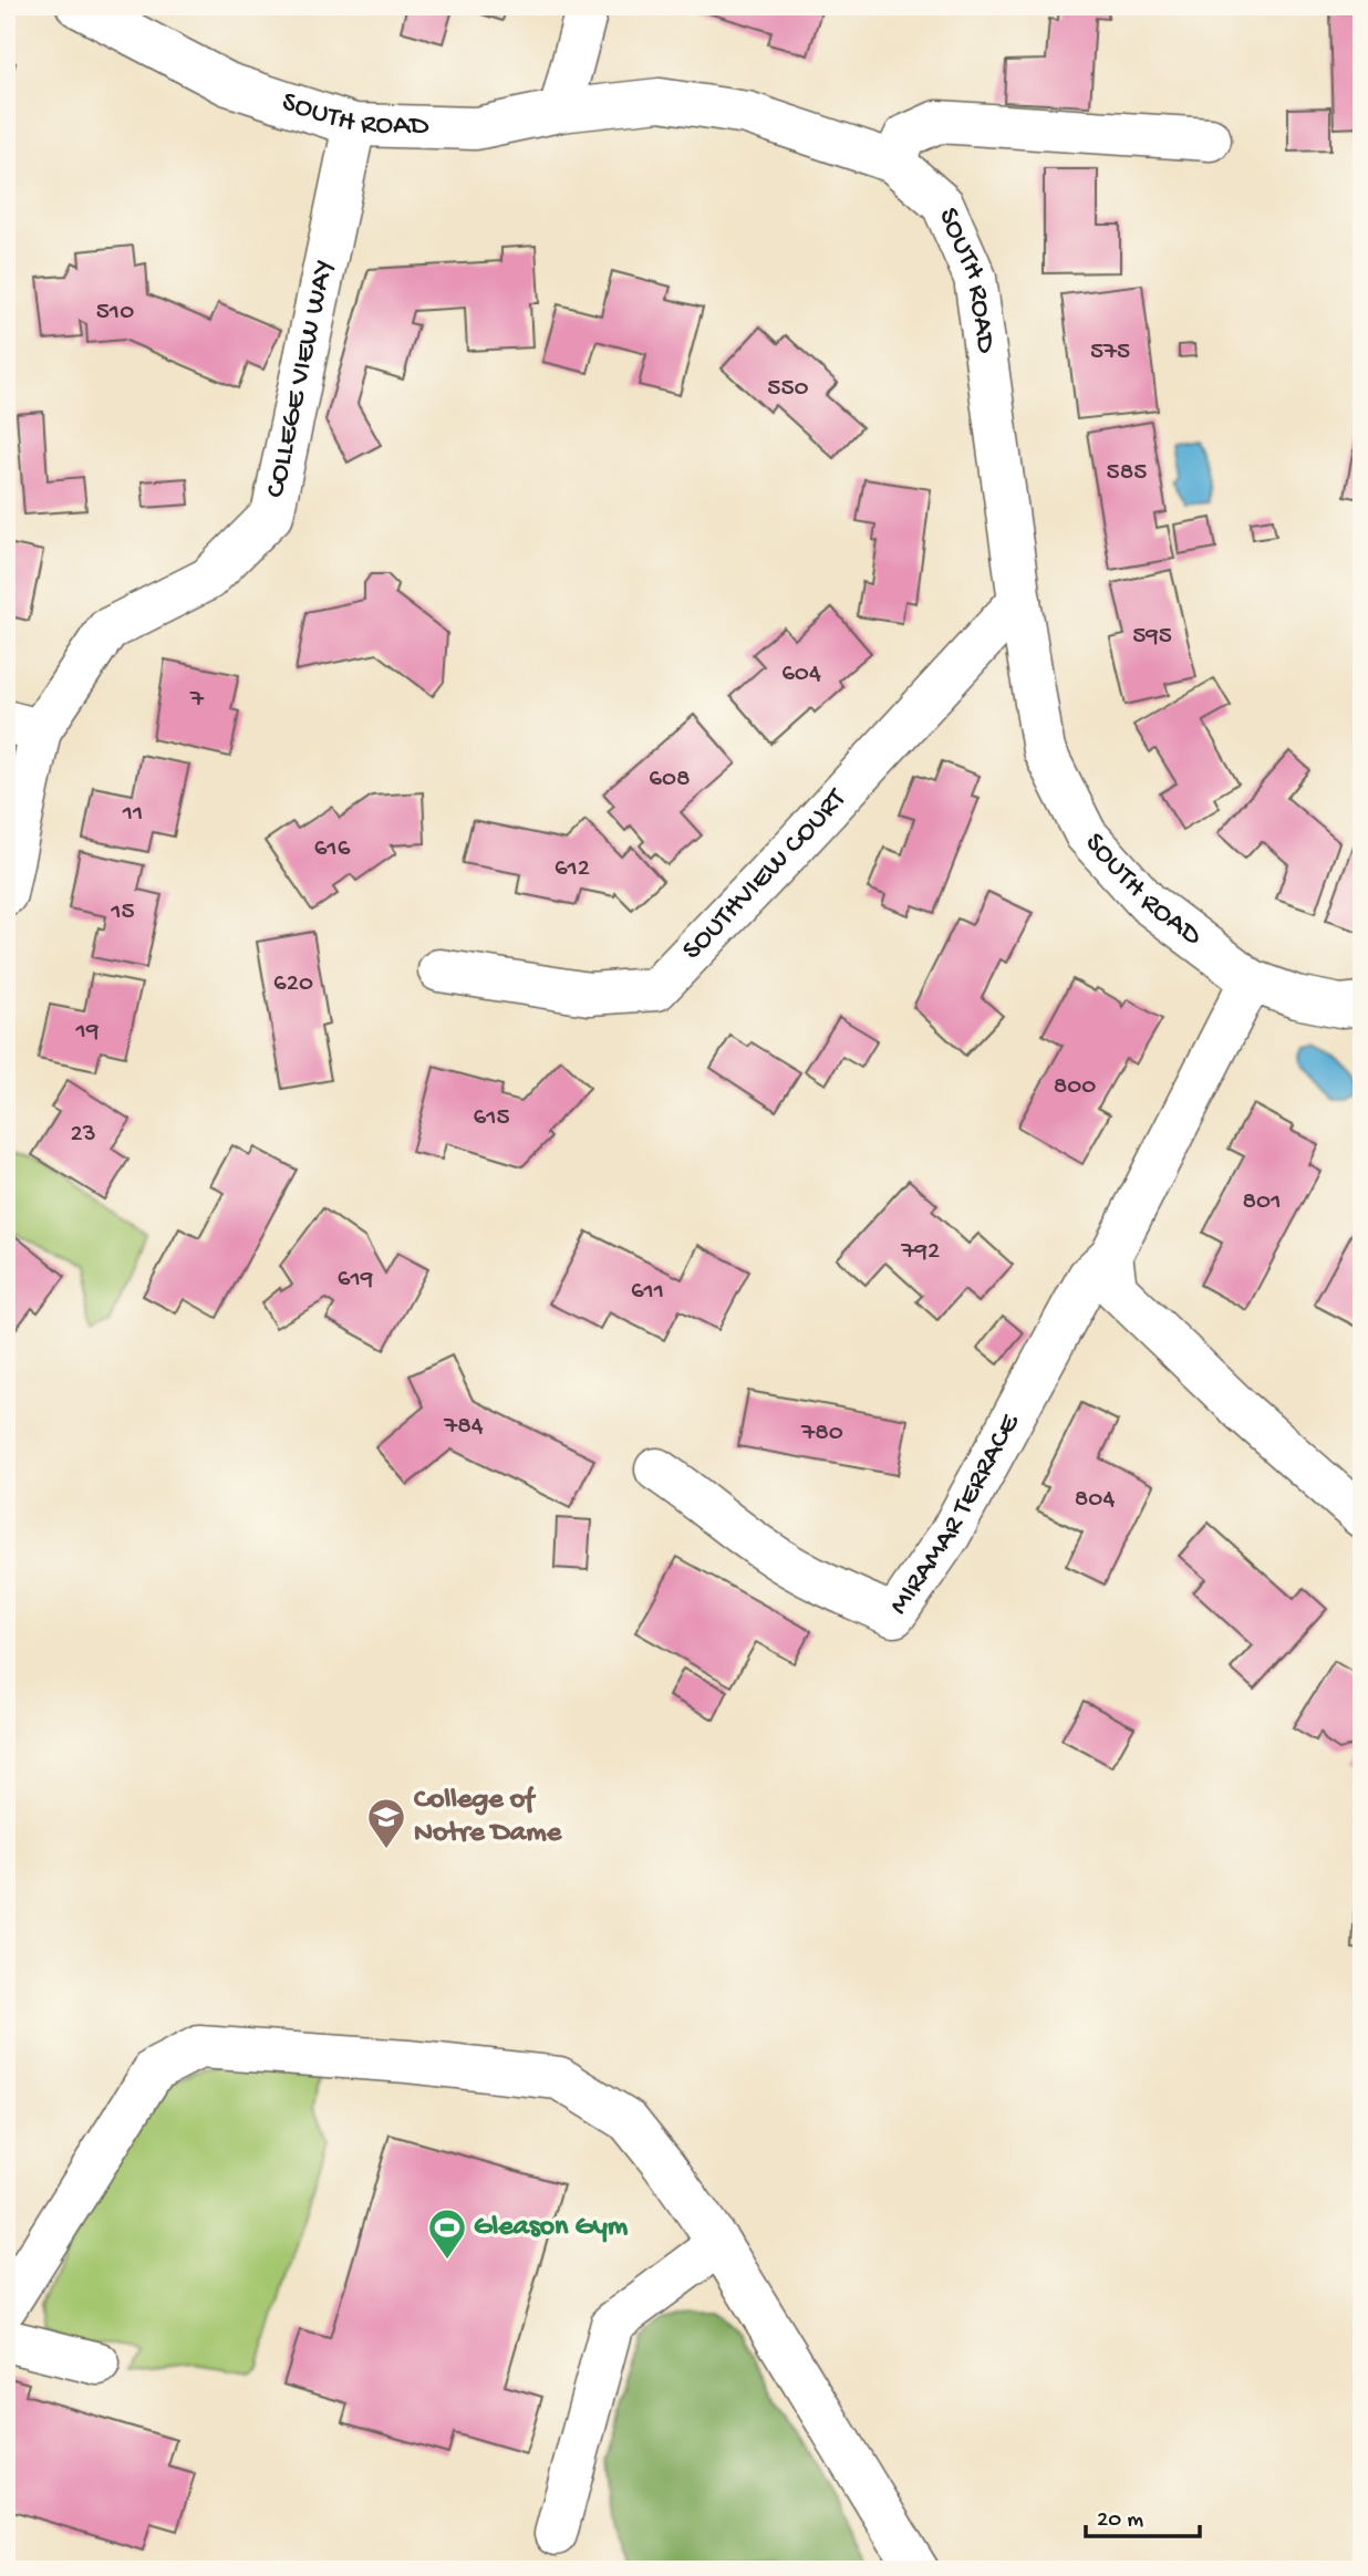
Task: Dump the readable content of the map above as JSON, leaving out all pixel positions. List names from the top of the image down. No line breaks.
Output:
{"streets":{"street":["SOUTH ROAD","COLLEGE VIEW WAY","SOUTHVIEW COURT","MIRAMAR TERRACE"]},"crossings":[["SOUTH ROAD","COLLEGE VIEW WAY"],["SOUTH ROAD","SOUTHVIEW COURT"],["SOUTH ROAD","MIRAMAR TERRACE"]],"places":{"school or university":["College of Notre Dame"],"sports":["Gleason Gym"]},"house_numbers":["510","575","550","585","595","604","7","608","11","616","612","15","620","19","800","615","23","801","792","619","611","784","780","804"],"scale_bar":"20 m"}
